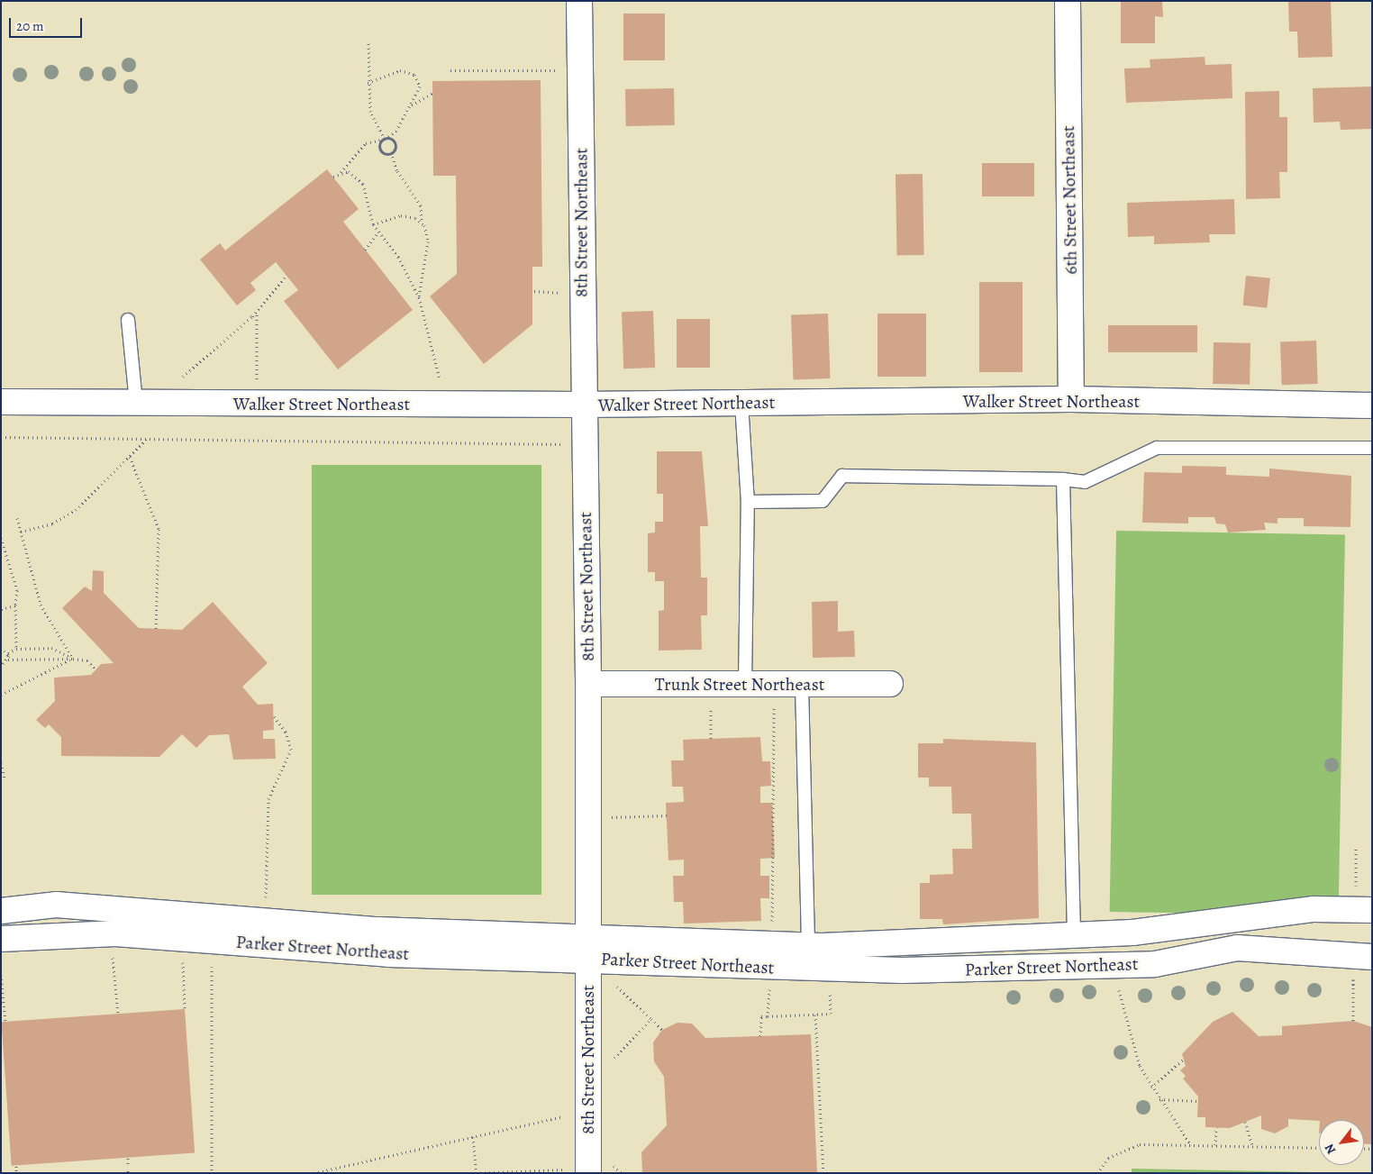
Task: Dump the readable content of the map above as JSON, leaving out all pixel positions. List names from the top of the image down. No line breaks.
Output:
{"streets":{"street":["6th Street Northeast","8th Street Northeast","Walker Street Northeast","Trunk Street Northeast","Parker Street Northeast"]},"crossings":[["6th Street Northeast","Walker Street Northeast"],["8th Street Northeast","Walker Street Northeast"],["8th Street Northeast","Trunk Street Northeast"],["8th Street Northeast","Parker Street Northeast"]],"scale_bar":"20 m","north":"bottom left"}
